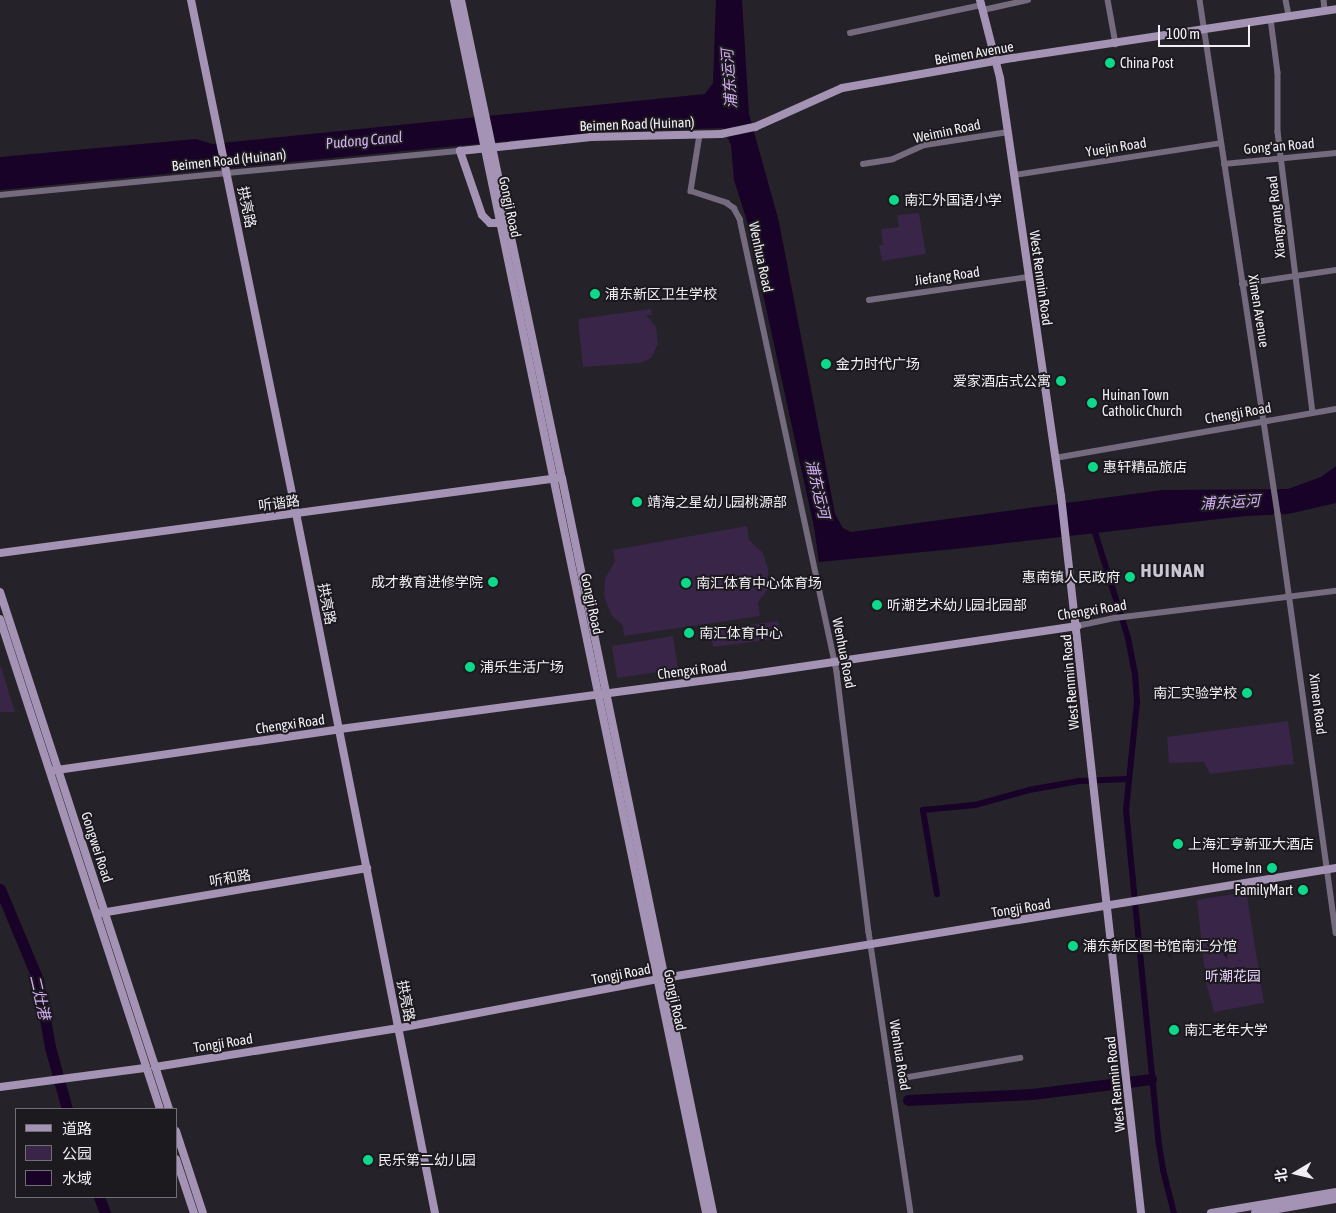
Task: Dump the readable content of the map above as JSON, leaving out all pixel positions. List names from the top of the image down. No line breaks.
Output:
{"streets":{"street":["Beimen Avenue","Beimen Road (Huinan)","Weimin Road","Gong'an Road","Yuejin Road","拱亮路","Gongji Road","Xiangyang Road","Wenhua Road","Jiefang Road","West Renmin Road","Ximen Avenue","Chengji Road","听谐路","Chengxi Road","Ximen Road","Gongwei Road","听和路","Tongji Road"]},"crossings":[["Beimen Avenue","Beimen Road (Huinan)"],["Beimen Avenue","Xiangyang Road"],["Beimen Avenue","West Renmin Road"],["Beimen Avenue","Ximen Avenue"],["Beimen Road (Huinan)","Wenhua Road"],["Weimin Road","West Renmin Road"],["Gong'an Road","Xiangyang Road"],["Gong'an Road","Ximen Avenue"],["Yuejin Road","West Renmin Road"],["Yuejin Road","Ximen Avenue"],["拱亮路","听谐路"],["拱亮路","Chengxi Road"],["拱亮路","听和路"],["拱亮路","Tongji Road"],["Gongji Road","听谐路"],["Gongji Road","Chengxi Road"],["Gongji Road","Tongji Road"],["Xiangyang Road","Chengji Road"],["Wenhua Road","Chengxi Road"],["Wenhua Road","Tongji Road"],["Jiefang Road","West Renmin Road"],["West Renmin Road","Chengji Road"],["West Renmin Road","Chengxi Road"],["West Renmin Road","Tongji Road"],["Ximen Avenue","Chengji Road"],["Ximen Avenue","Chengxi Road"],["Ximen Avenue","Ximen Road"],["Chengxi Road","Ximen Road"],["Chengxi Road","Gongwei Road"],["Ximen Road","Tongji Road"],["Gongwei Road","听和路"],["Gongwei Road","Tongji Road"]],"districts":["HUINAN"],"water":["浦东运河","Pudong Canal","二灶港"],"parks":["听潮花园"],"places":["China Post","南汇外国语小学","浦东新区卫生学校","金力时代广场","爱家酒店式公寓","Huinan Town Catholic Church","惠轩精品旅店","靖海之星幼儿园桃源部","惠南镇人民政府","成才教育进修学院","南汇体育中心体育场","听潮艺术幼儿园北园部","南汇体育中心","浦乐生活广场","南汇实验学校","上海汇亨新亚大酒店","Home Inn","FamilyMart","浦东新区图书馆南汇分馆","南汇老年大学","民乐第二幼儿园"],"legend":["道路","公园","水域"],"scale_bar":"100 m","north":"left"}
